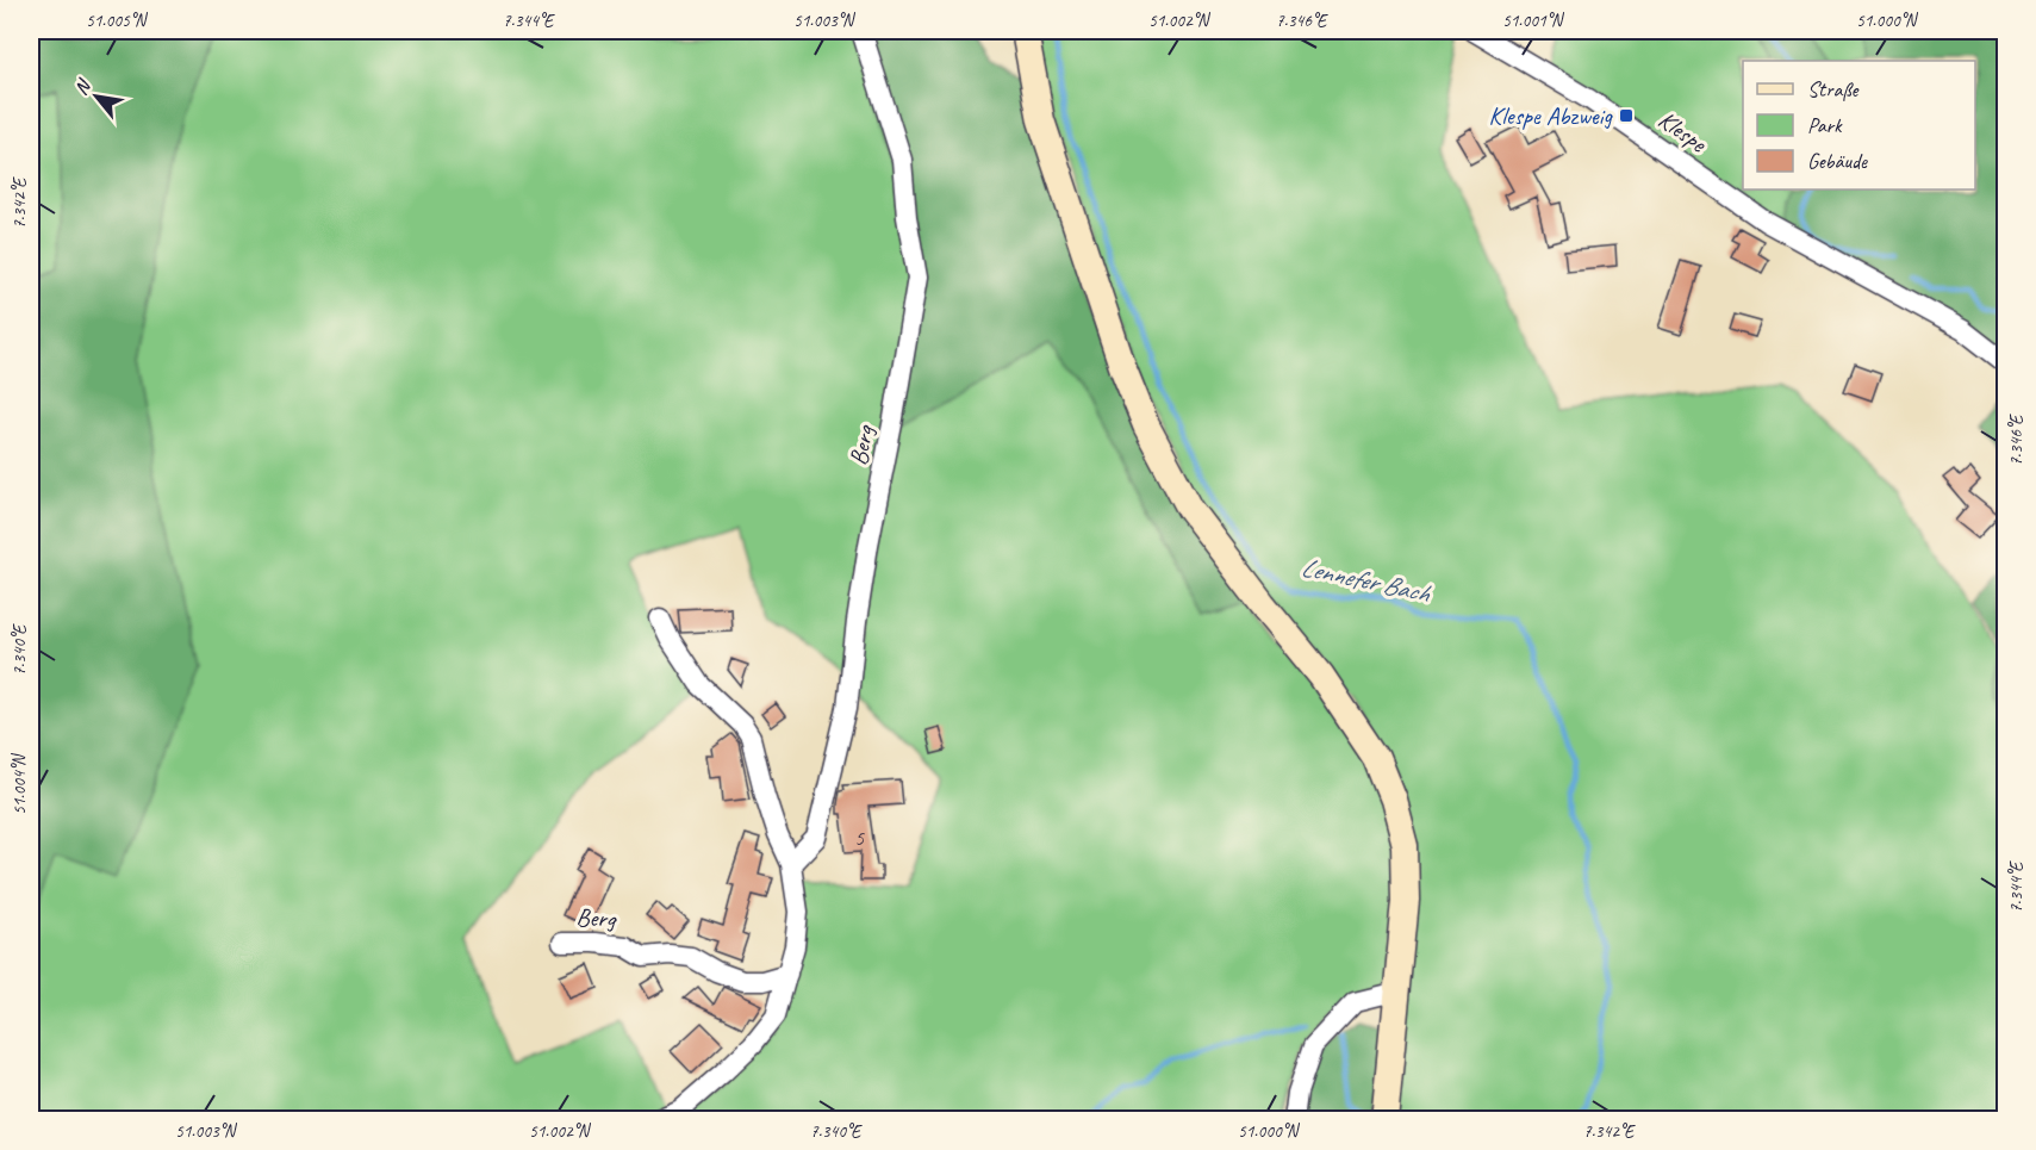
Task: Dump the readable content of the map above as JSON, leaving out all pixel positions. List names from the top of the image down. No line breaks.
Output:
{"streets":{"street":["Klespe","Berg"]},"water":["Lennefer Bach"],"places":{"transit":["Klespe Abzweig"]},"house_numbers":["5"],"legend":["Straße","Park","Gebäude"],"north":"top left","coordinates":["51.005°N","7.344°E","51.003°N","51.002°N","7.346°E","51.001°N","51.000°N","7.342°E","7.340°E","51.004°N"]}
